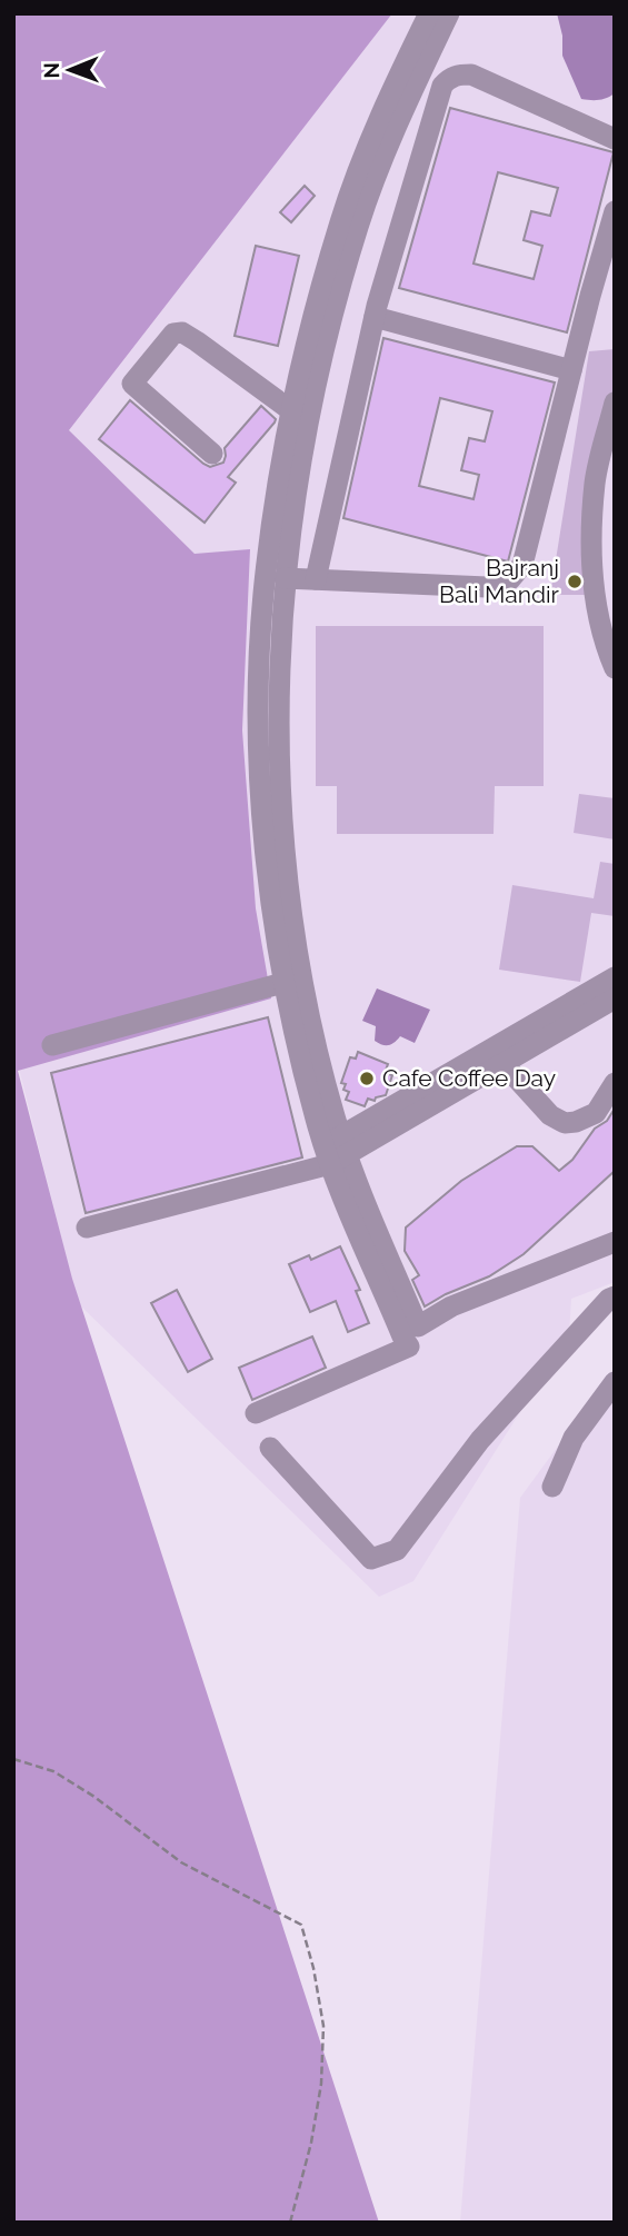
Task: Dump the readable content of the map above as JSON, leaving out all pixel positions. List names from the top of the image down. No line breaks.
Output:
{"places":["Bajranj Bali Mandir","Cafe Coffee Day"],"north":"left"}
